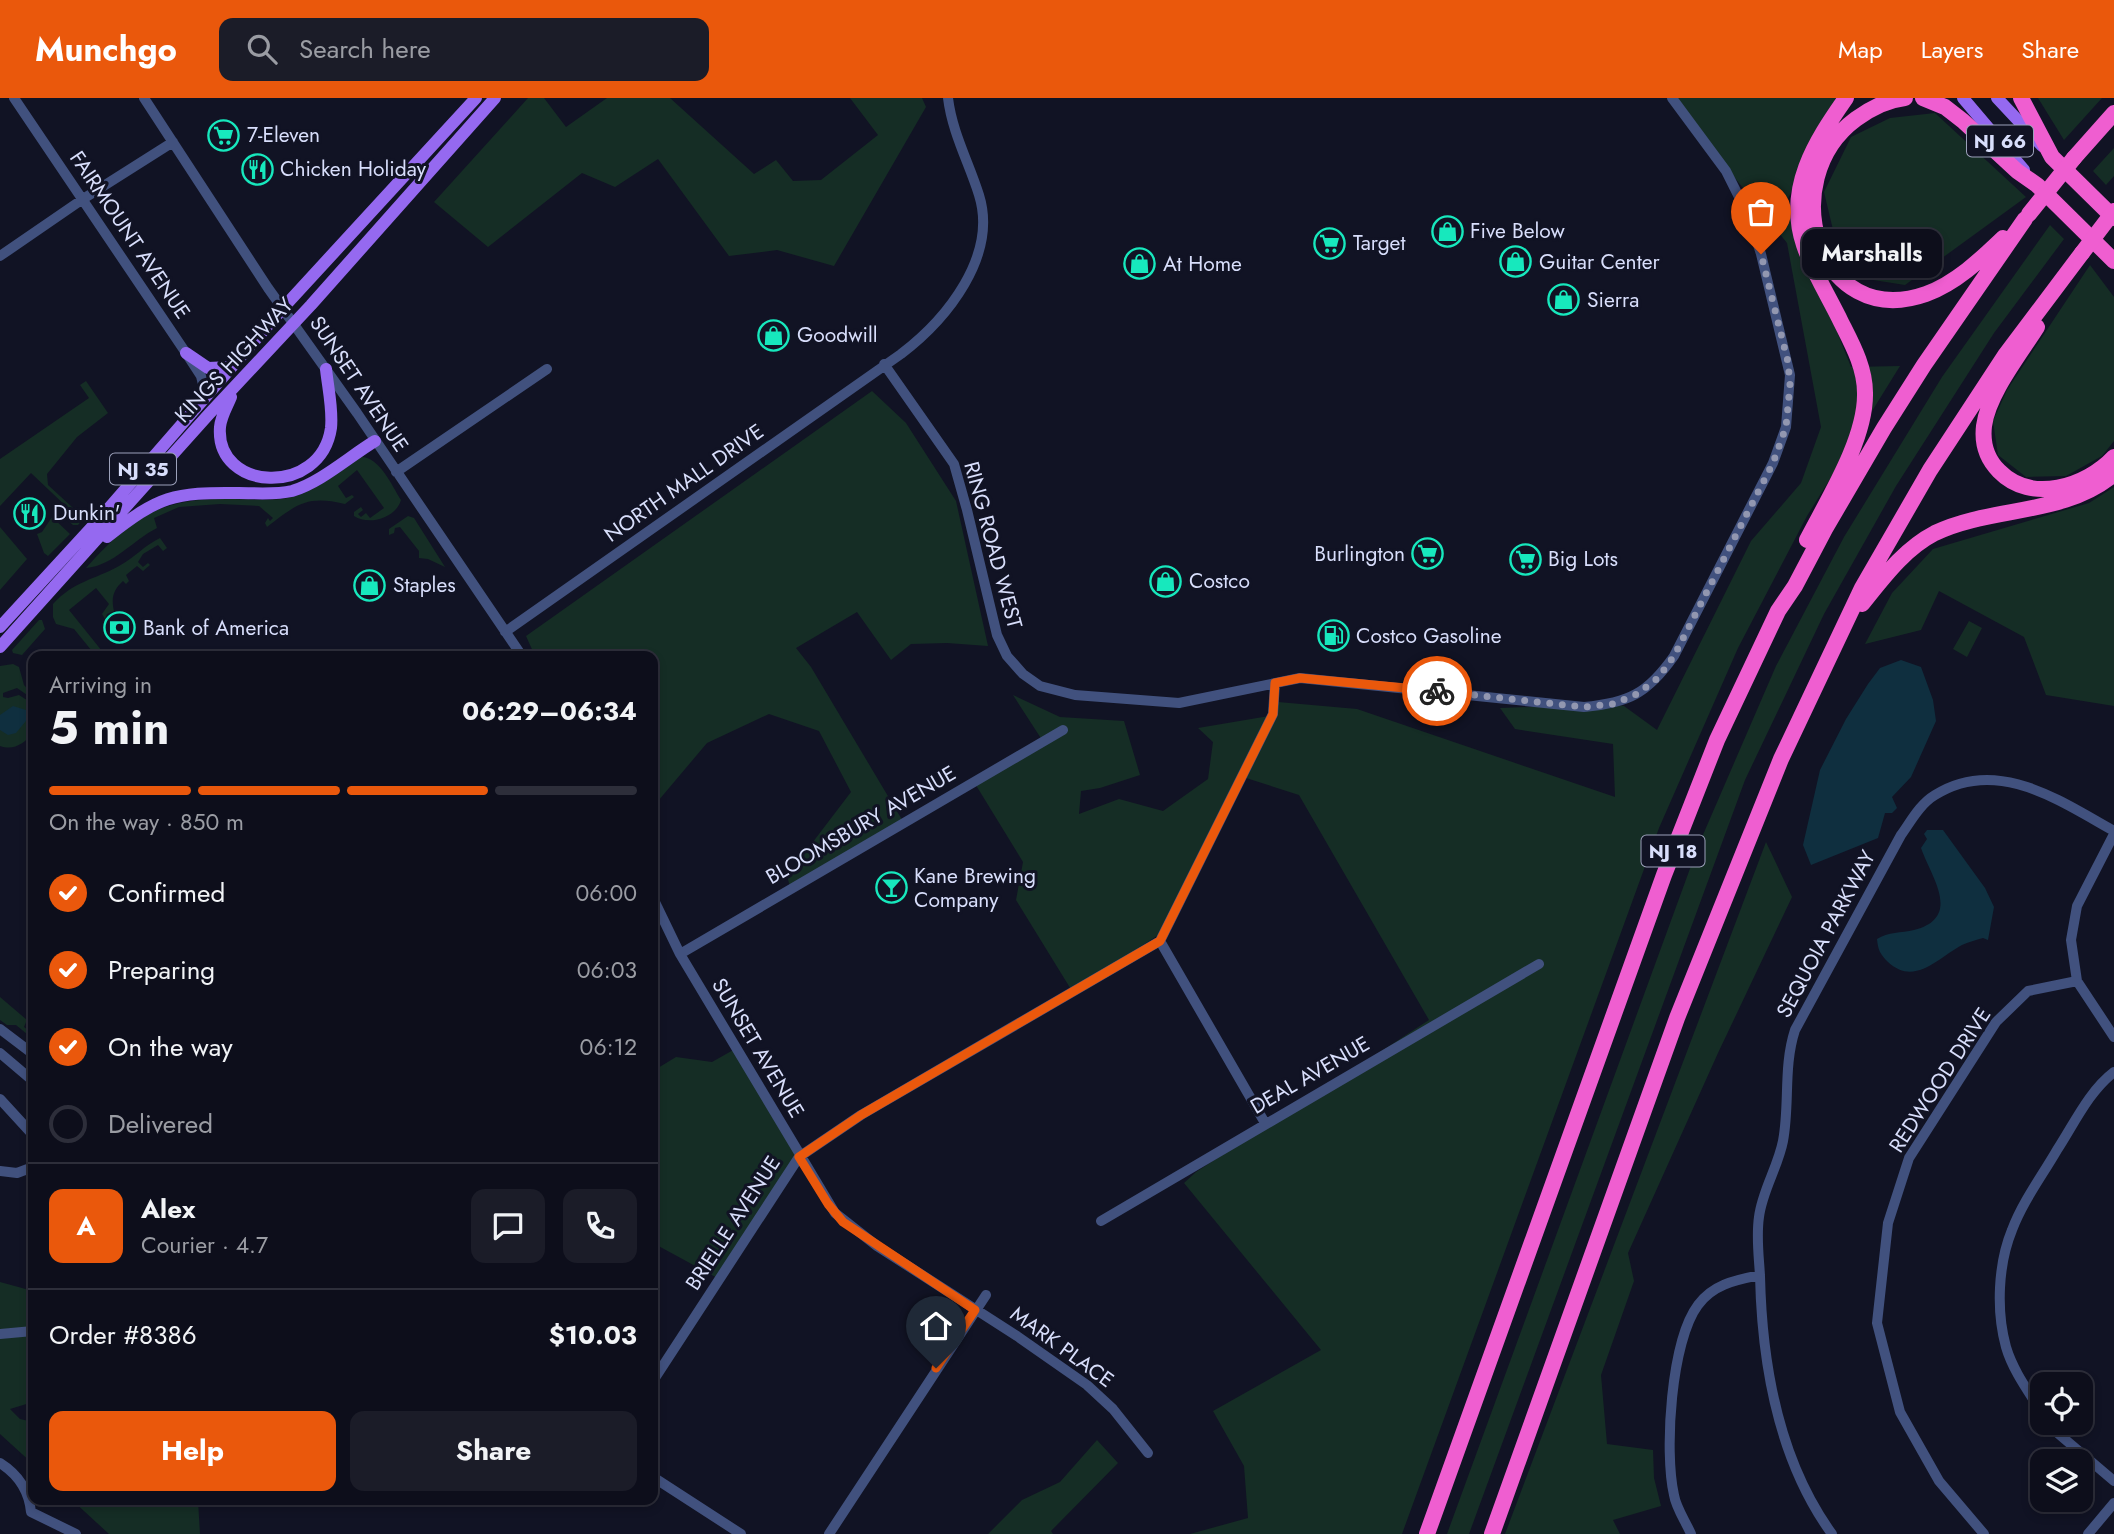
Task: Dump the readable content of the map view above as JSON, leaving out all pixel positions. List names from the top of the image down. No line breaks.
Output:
{"streets":{"highway":["NJ 66","NJ 18"],"main road":["KINGS HIGHWAY","NJ 35"],"street":["FAIRMOUNT AVENUE","SUNSET AVENUE","NORTH MALL DRIVE","RING ROAD WEST","BLOOMSBURY AVENUE","SEQUOIA PARKWAY","DEAL AVENUE","REDWOOD DRIVE","BRIELLE AVENUE","MARK PLACE"]},"crossings":[["FAIRMOUNT AVENUE","KINGS HIGHWAY"],["KINGS HIGHWAY","SUNSET AVENUE"],["SUNSET AVENUE","NORTH MALL DRIVE"],["SUNSET AVENUE","BLOOMSBURY AVENUE"],["SUNSET AVENUE","BRIELLE AVENUE"],["SUNSET AVENUE","MARK PLACE"],["NORTH MALL DRIVE","RING ROAD WEST"]],"places":{"supermarket":["7-Eleven","Target","Burlington","Big Lots"],"restaurant":["Chicken Holiday","Dunkin'"],"shop":["Five Below","Guitar Center","At Home","Sierra","Goodwill","Costco","Staples"],"other":["Marshalls"],"bank":["Bank of America"],"fuel station":["Costco Gasoline"],"bar":["Kane Brewing Company"]},"page":{"header":"Munchgo","search":"Search here","nav":["Map","Layers","Share"],"bubble":"Marshalls","heading":["5 min","Arriving in","06:29–06:34"],"panel":["Alex","Courier · 4.7","Order #8386","$10.03"],"bar":"On the way · 850 m","list":[["Confirmed","06:00"],["Preparing","06:03"],["On the way","06:12"],"Delivered"],"round":"A","buttons":["Help","Share"]}}
